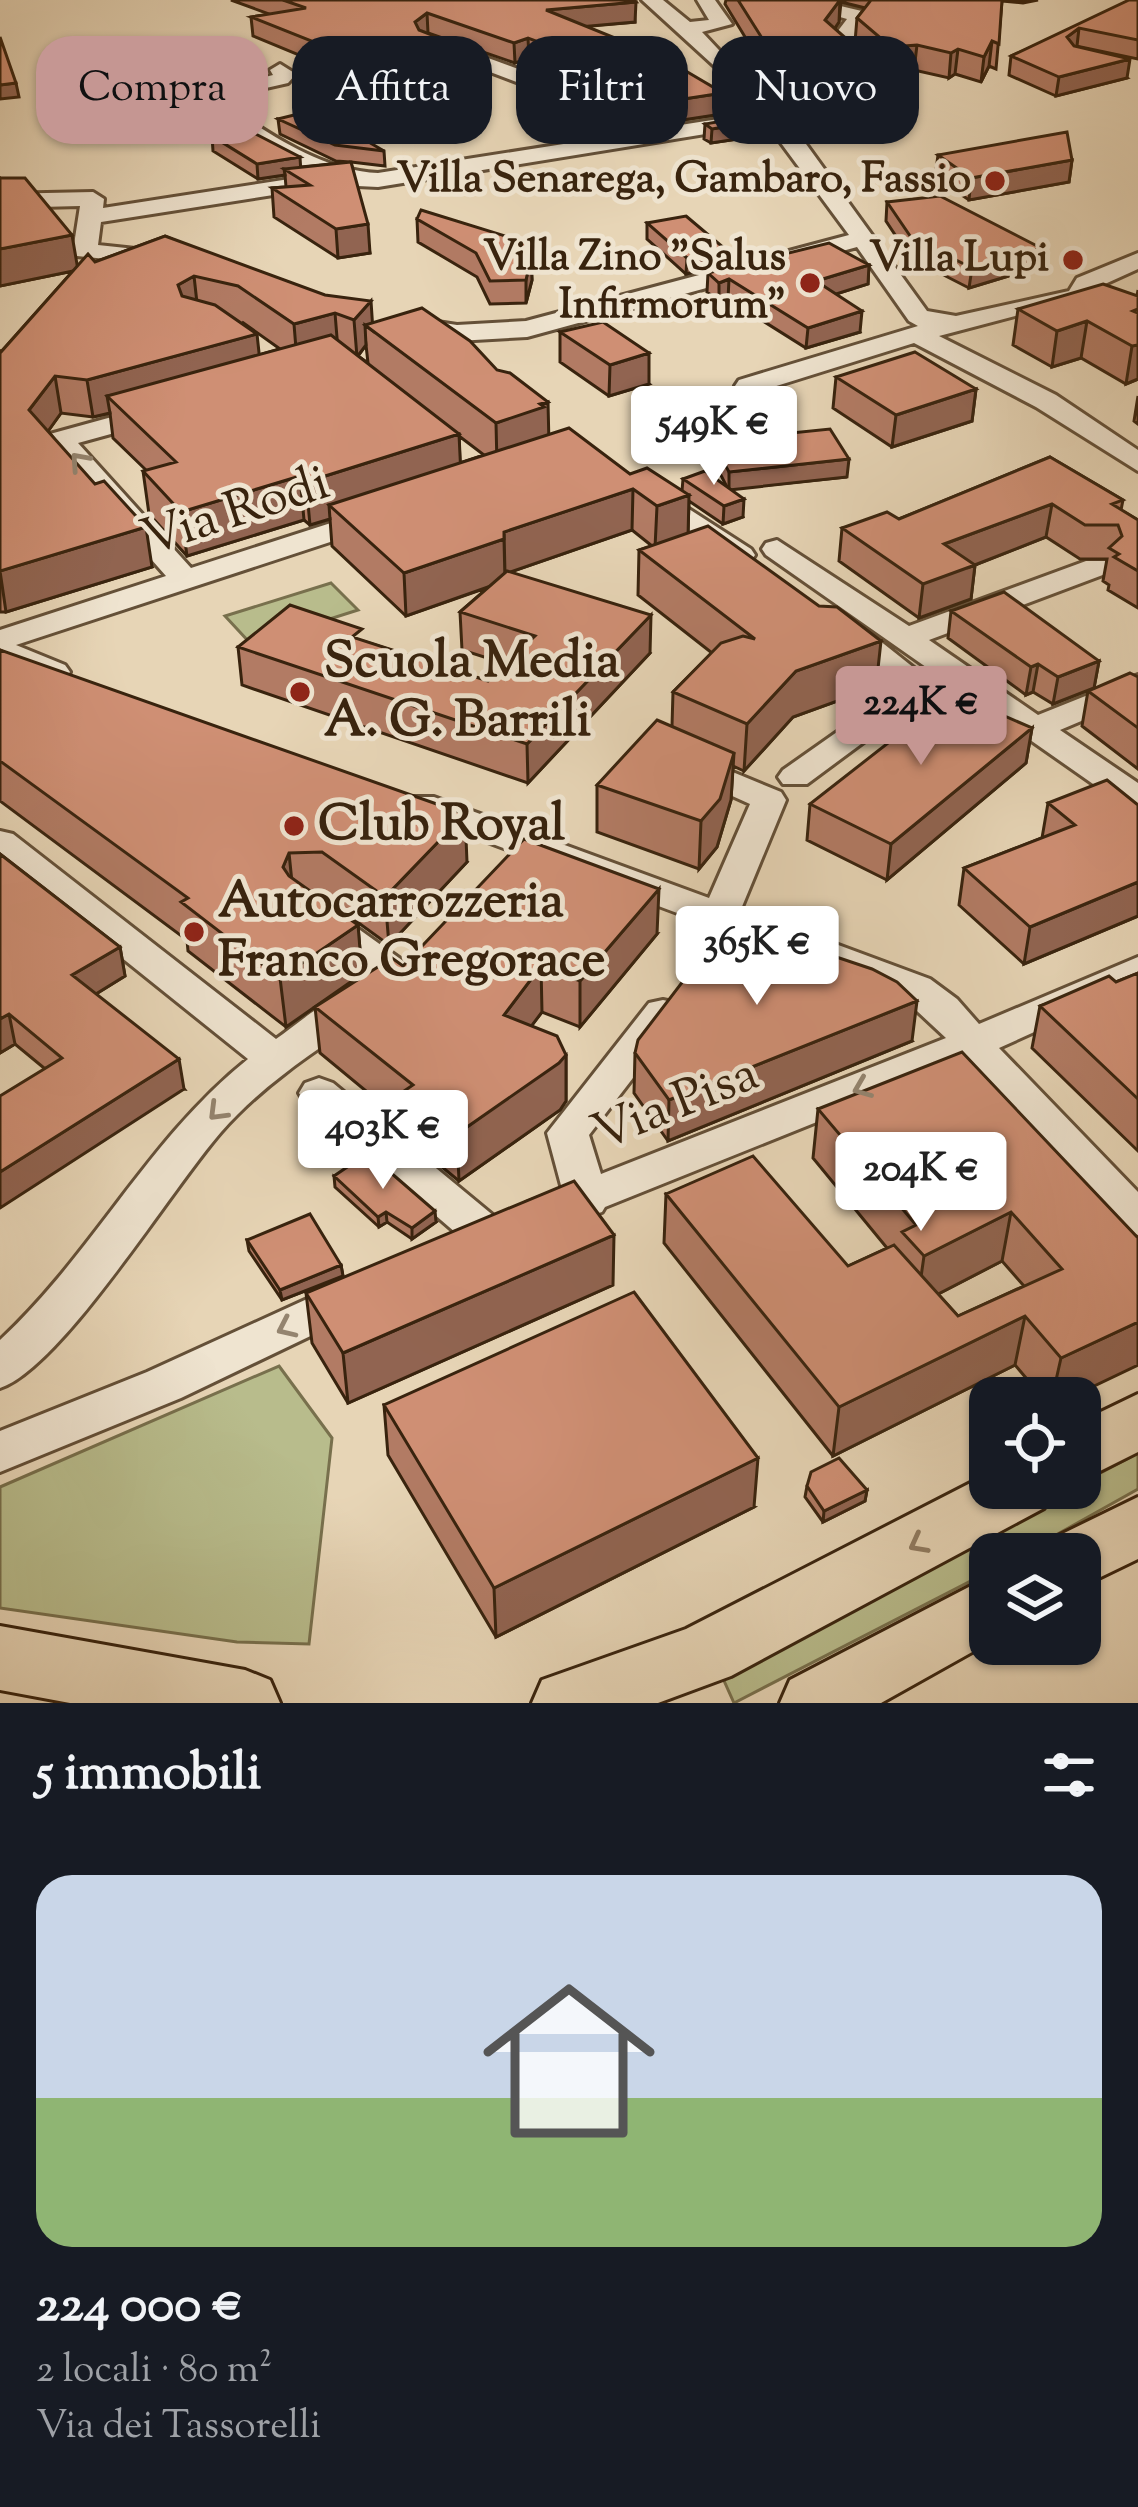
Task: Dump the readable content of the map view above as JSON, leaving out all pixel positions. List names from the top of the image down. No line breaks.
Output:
{"streets":{"street":["Via Rodi","Via Pisa"]},"one_way":["Via Pisa"],"places":["Villa Senarega, Gambaro, Fassio","Villa Lupi","Villa Zino \"Salus Infirmorum\"","Scuola Media A. G. Barrili","Club Royal","Autocarrozzeria Franco Gregorace"],"page":{"chip":["Compra","Affitta","Filtri","Nuovo"],"price":["549K €","224K €","365K €","403K €","204K €"],"heading":"5 immobili","list":[{"name":"224 000 €","note":"2 locali · 80 m² · Via dei Tassorelli"}]}}
